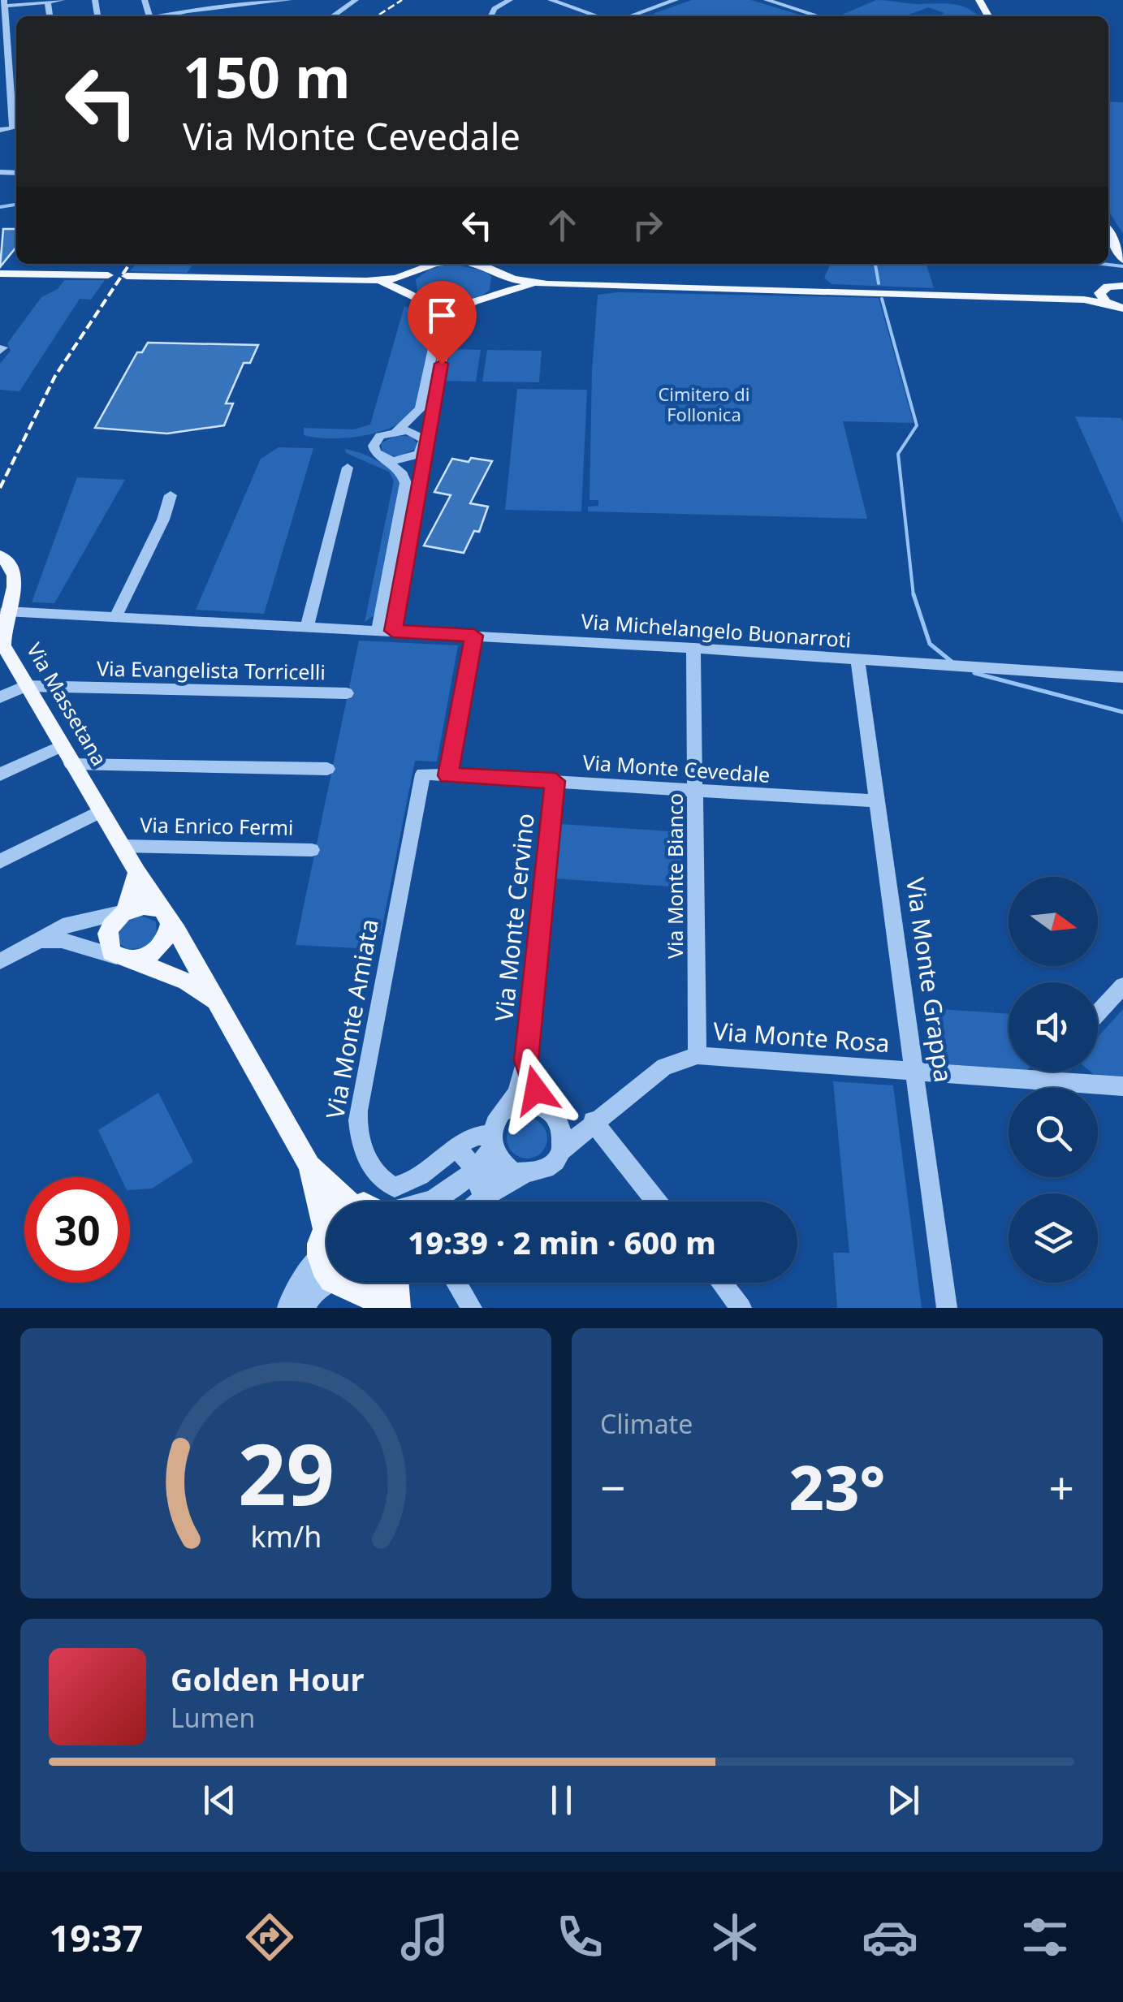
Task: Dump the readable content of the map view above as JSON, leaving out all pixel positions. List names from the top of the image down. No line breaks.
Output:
{"streets":{"main road":["Via Massetana"],"street":["Via Michelangelo Buonarroti","Via Evangelista Torricelli","Via Monte Cevedale","Via Enrico Fermi","Via Monte Bianco","Via Monte Cervino","Via Monte Grappa","Via Monte Amiata","Via Monte Rosa"]},"crossings":[["Via Michelangelo Buonarroti","Via Massetana"],["Via Michelangelo Buonarroti","Via Monte Bianco"],["Via Michelangelo Buonarroti","Via Monte Grappa"],["Via Evangelista Torricelli","Via Massetana"],["Via Massetana","Via Enrico Fermi"],["Via Monte Cevedale","Via Monte Bianco"],["Via Monte Cevedale","Via Monte Cervino"],["Via Monte Cevedale","Via Monte Grappa"],["Via Monte Cevedale","Via Monte Amiata"],["Via Monte Bianco","Via Monte Rosa"],["Via Monte Cervino","Via Monte Amiata"],["Via Monte Cervino","Via Monte Rosa"],["Via Monte Grappa","Via Monte Rosa"],["Via Monte Amiata","Via Monte Rosa"]],"parks":["Cimitero di Follonica"],"north":"right","page":{"turn":["150 m","Via Monte Cevedale"],"limit":"30","trip":"19:39 · 2 min · 600 m","tile":"Climate","heat":["−","23°","+"],"song":["Golden Hour","Lumen"],"tabs":"19:37","gauge":["29","km/h"]}}
